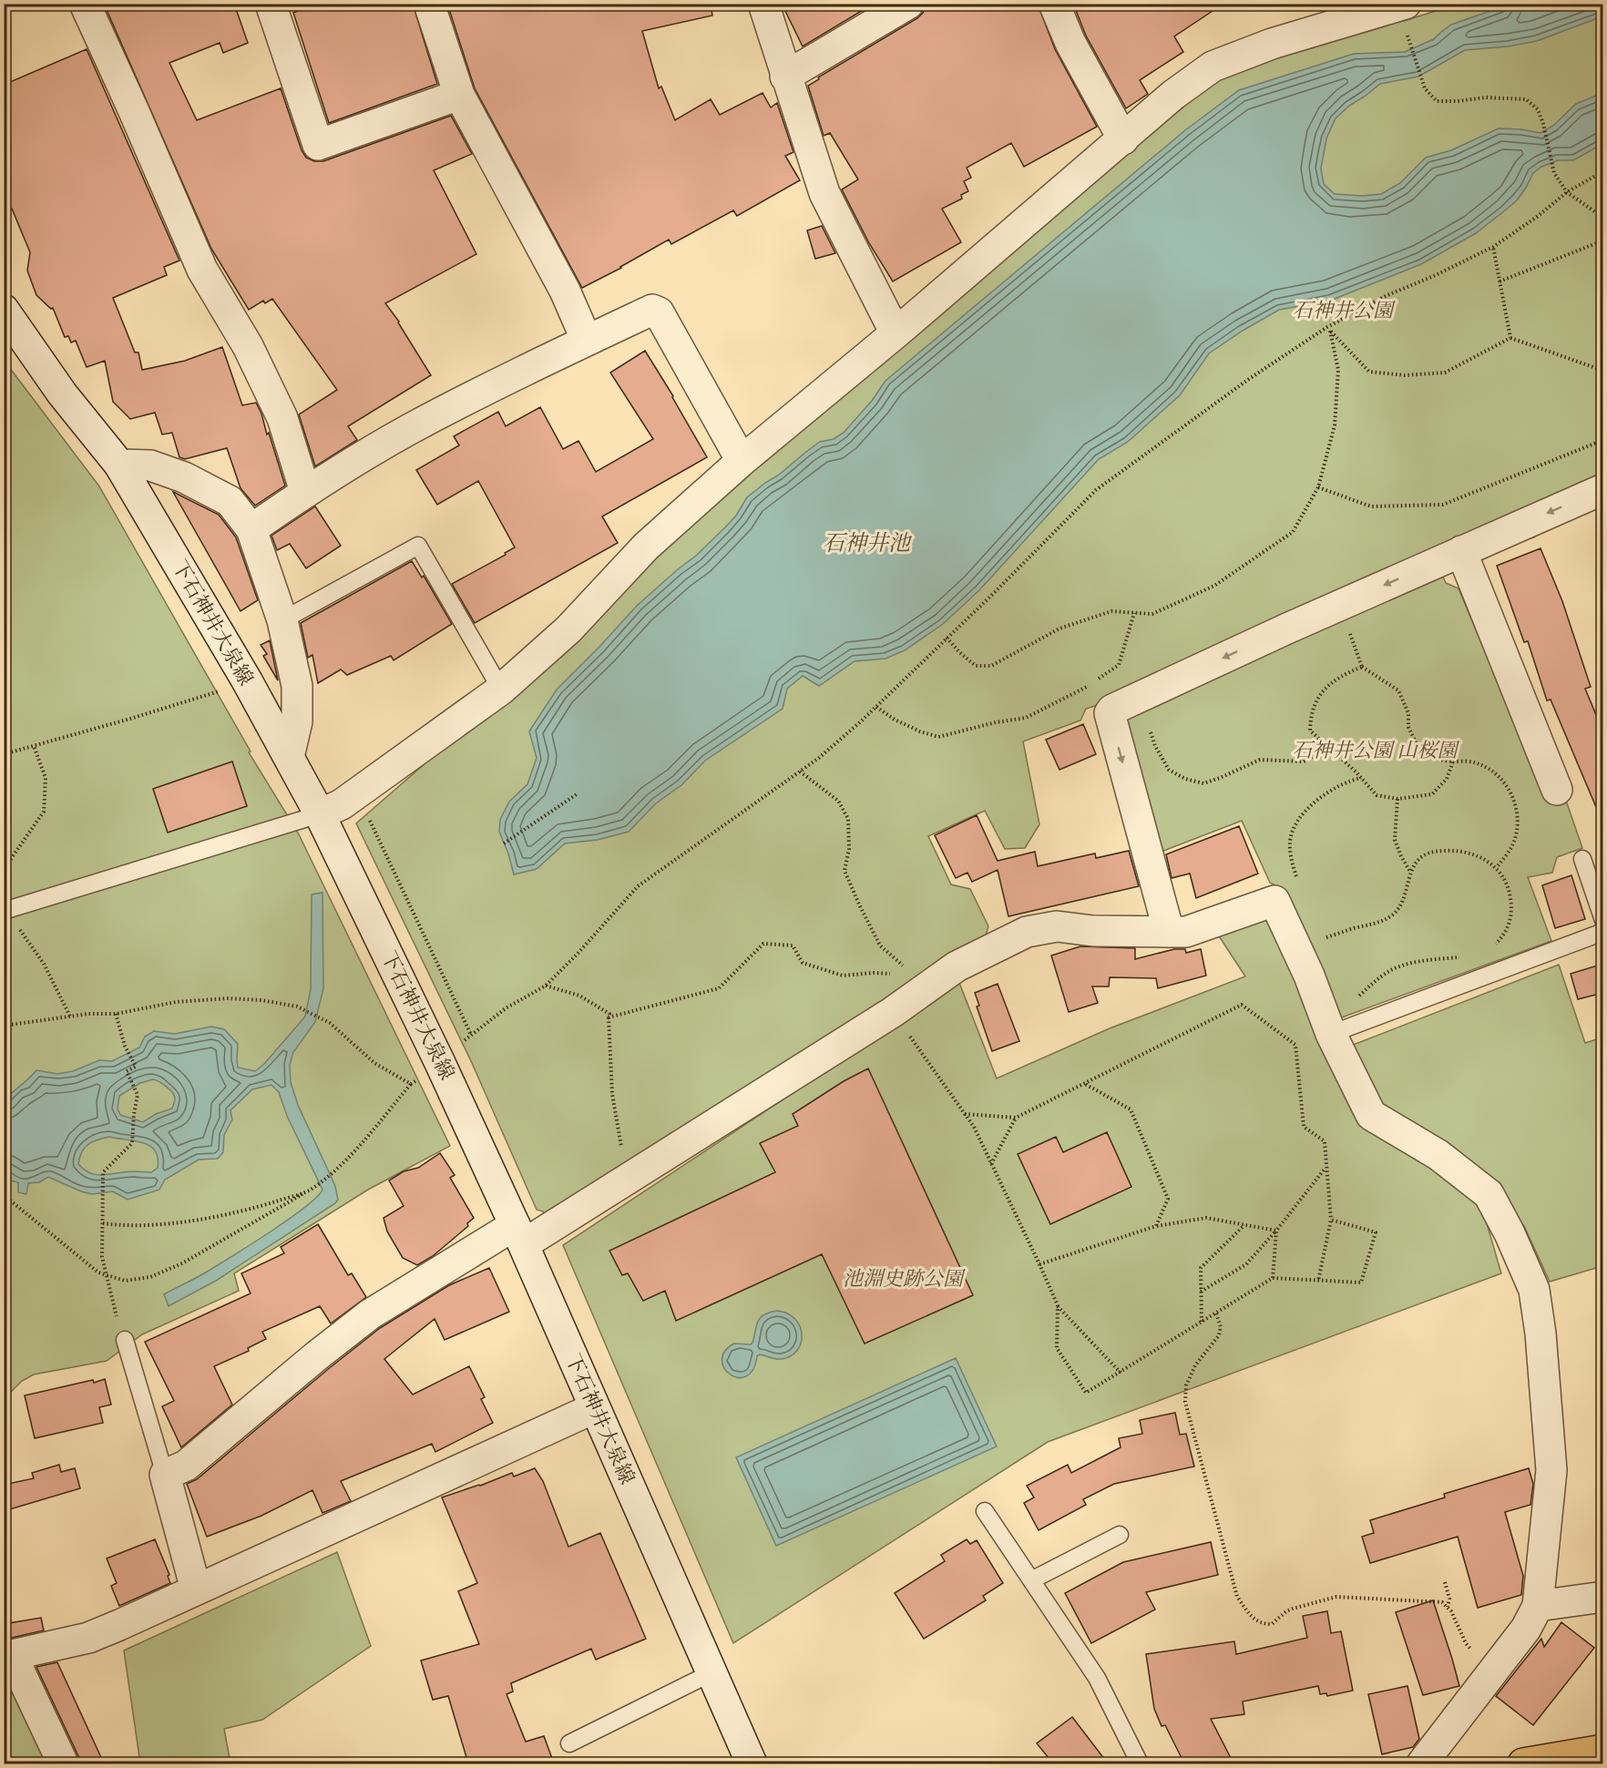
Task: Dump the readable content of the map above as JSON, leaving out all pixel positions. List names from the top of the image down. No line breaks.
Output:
{"streets":{"street":["下石神井大泉線"]},"water":["石神井池"],"parks":["石神井公園","石神井公園 山桜園","池淵史跡公園"]}
